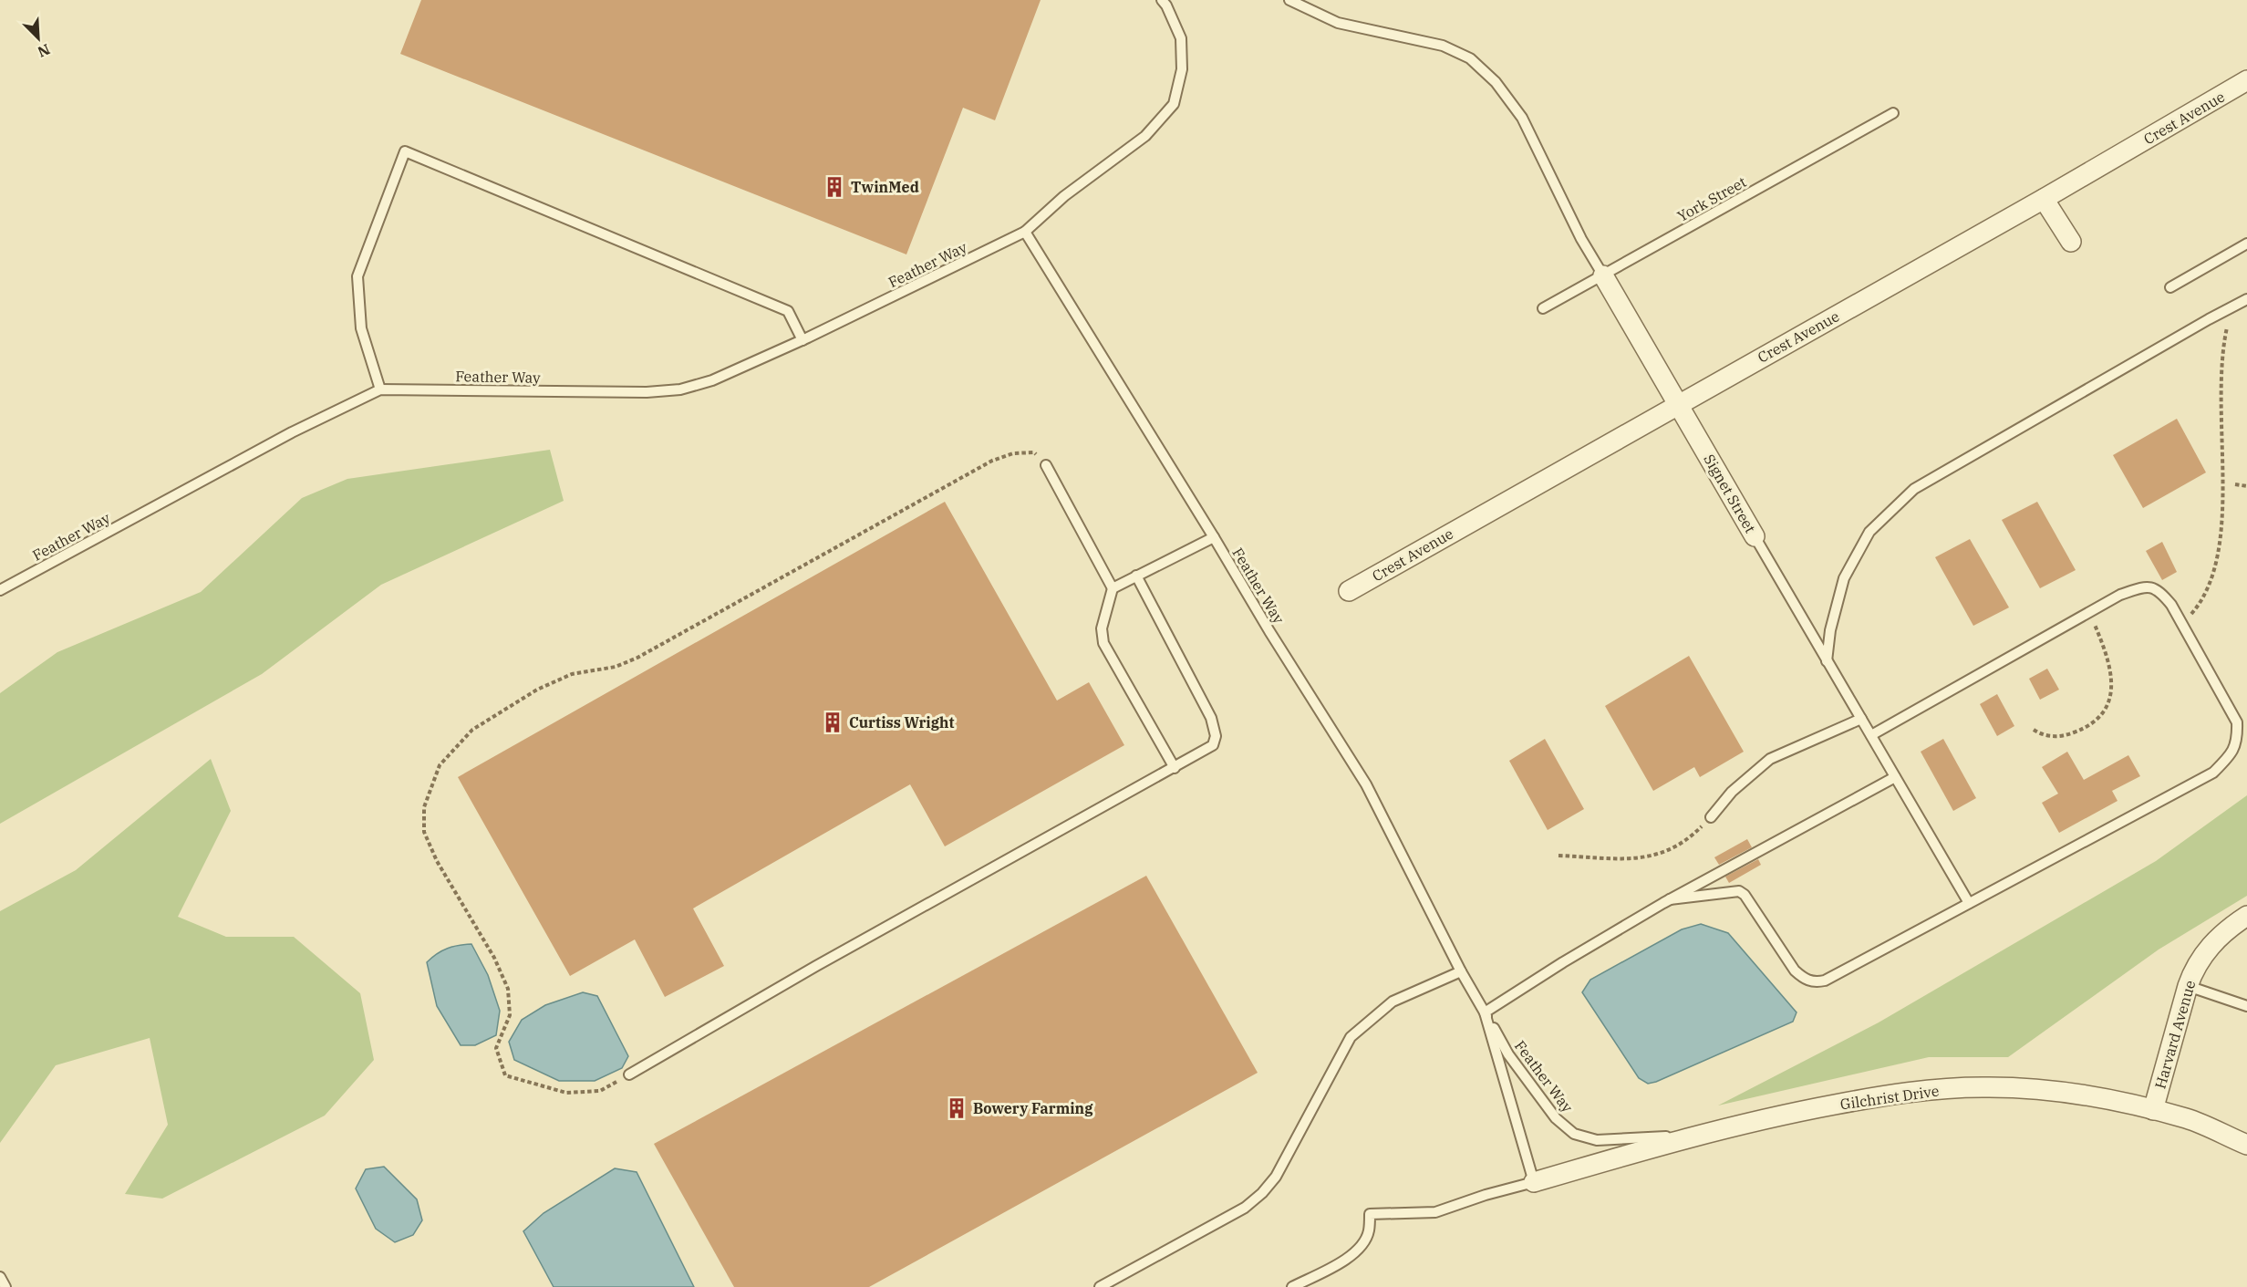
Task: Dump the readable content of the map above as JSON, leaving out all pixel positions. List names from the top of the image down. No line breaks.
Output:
{"streets":{"street":["Crest Avenue","Signet Street","Harvard Avenue","Gilchrist Drive"],"lane":["York Street","Feather Way"]},"crossings":[["Crest Avenue","Signet Street"],["York Street","Signet Street"],["Feather Way","Gilchrist Drive"],["Harvard Avenue","Gilchrist Drive"]],"places":{"building":["TwinMed","Curtiss Wright","Bowery Farming"]},"north":"bottom right"}
